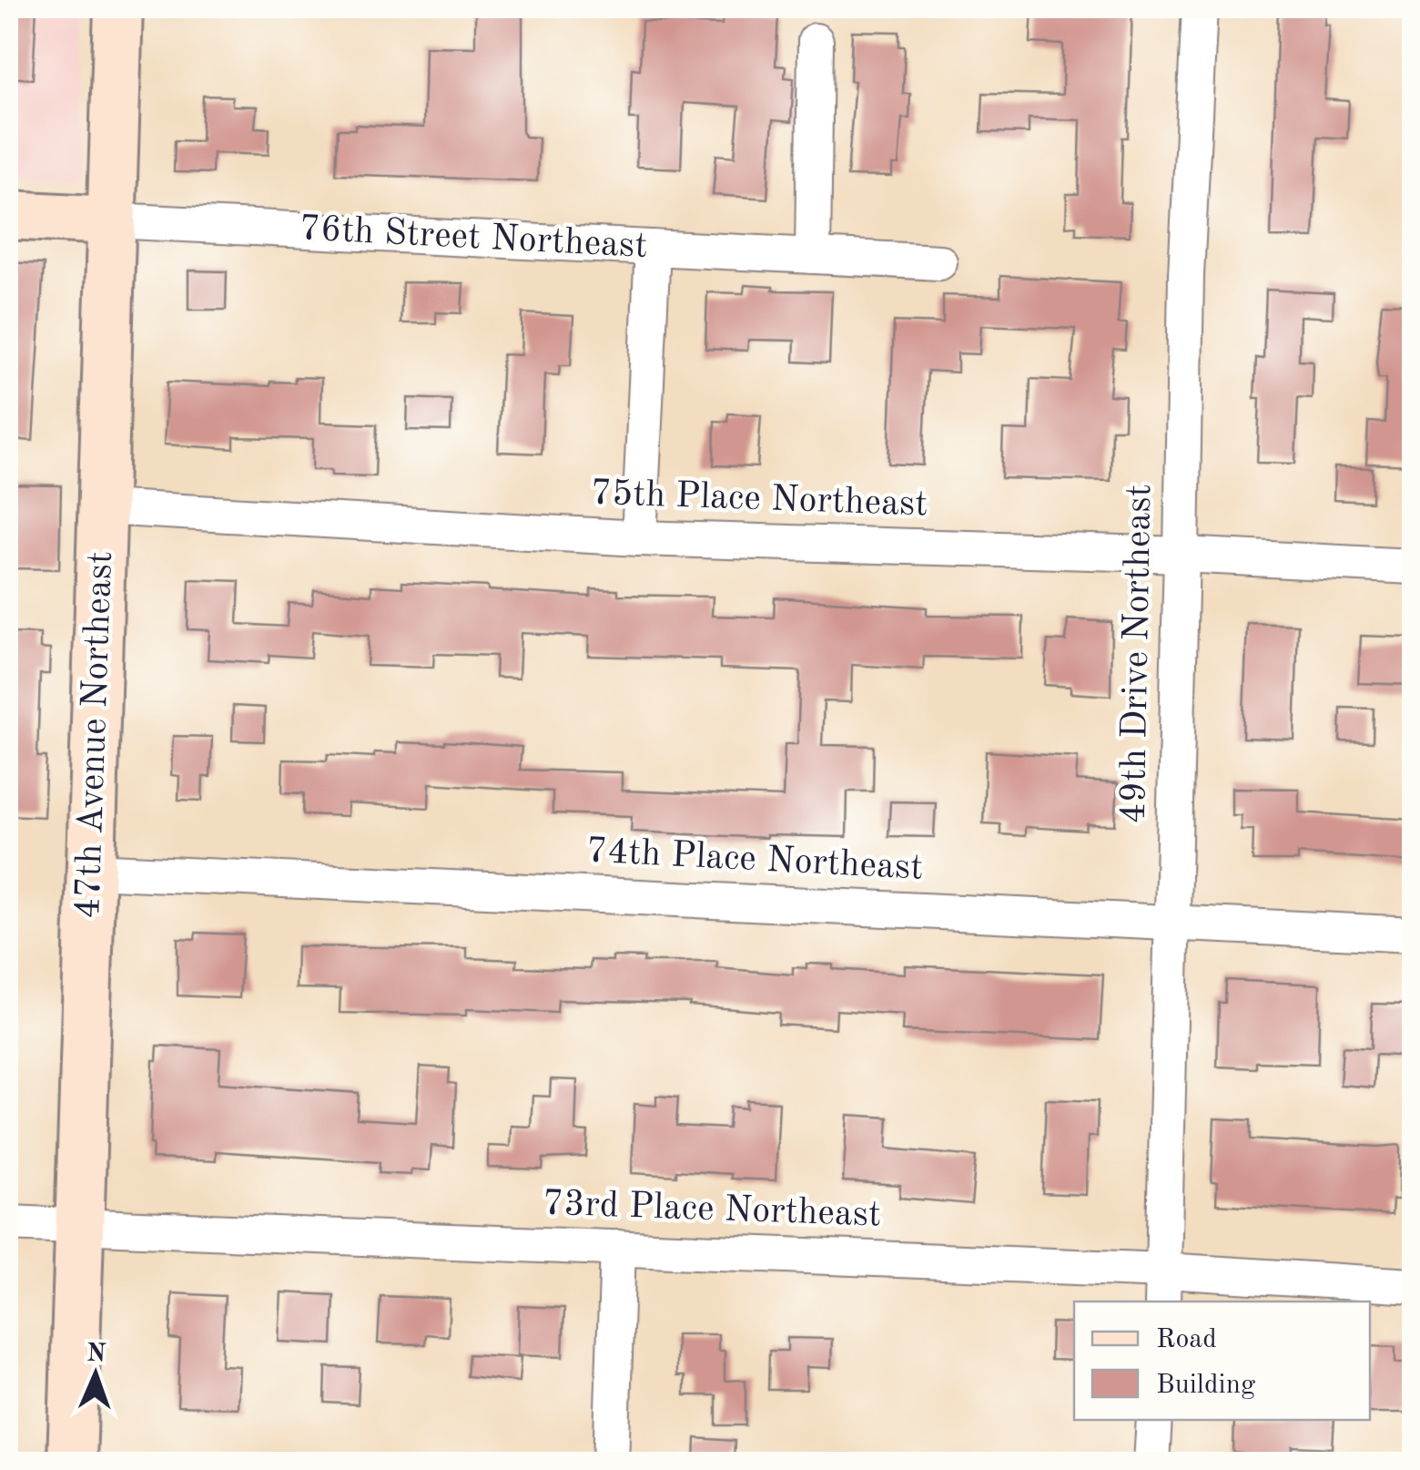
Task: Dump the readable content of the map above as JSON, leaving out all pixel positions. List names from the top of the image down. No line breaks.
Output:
{"streets":{"street":["76th Street Northeast","75th Place Northeast","49th Drive Northeast","47th Avenue Northeast","74th Place Northeast","73rd Place Northeast"]},"crossings":[["76th Street Northeast","47th Avenue Northeast"],["75th Place Northeast","49th Drive Northeast"],["75th Place Northeast","47th Avenue Northeast"],["49th Drive Northeast","74th Place Northeast"],["49th Drive Northeast","73rd Place Northeast"],["47th Avenue Northeast","74th Place Northeast"],["47th Avenue Northeast","73rd Place Northeast"]],"legend":["Road","Building"],"north":"top"}
